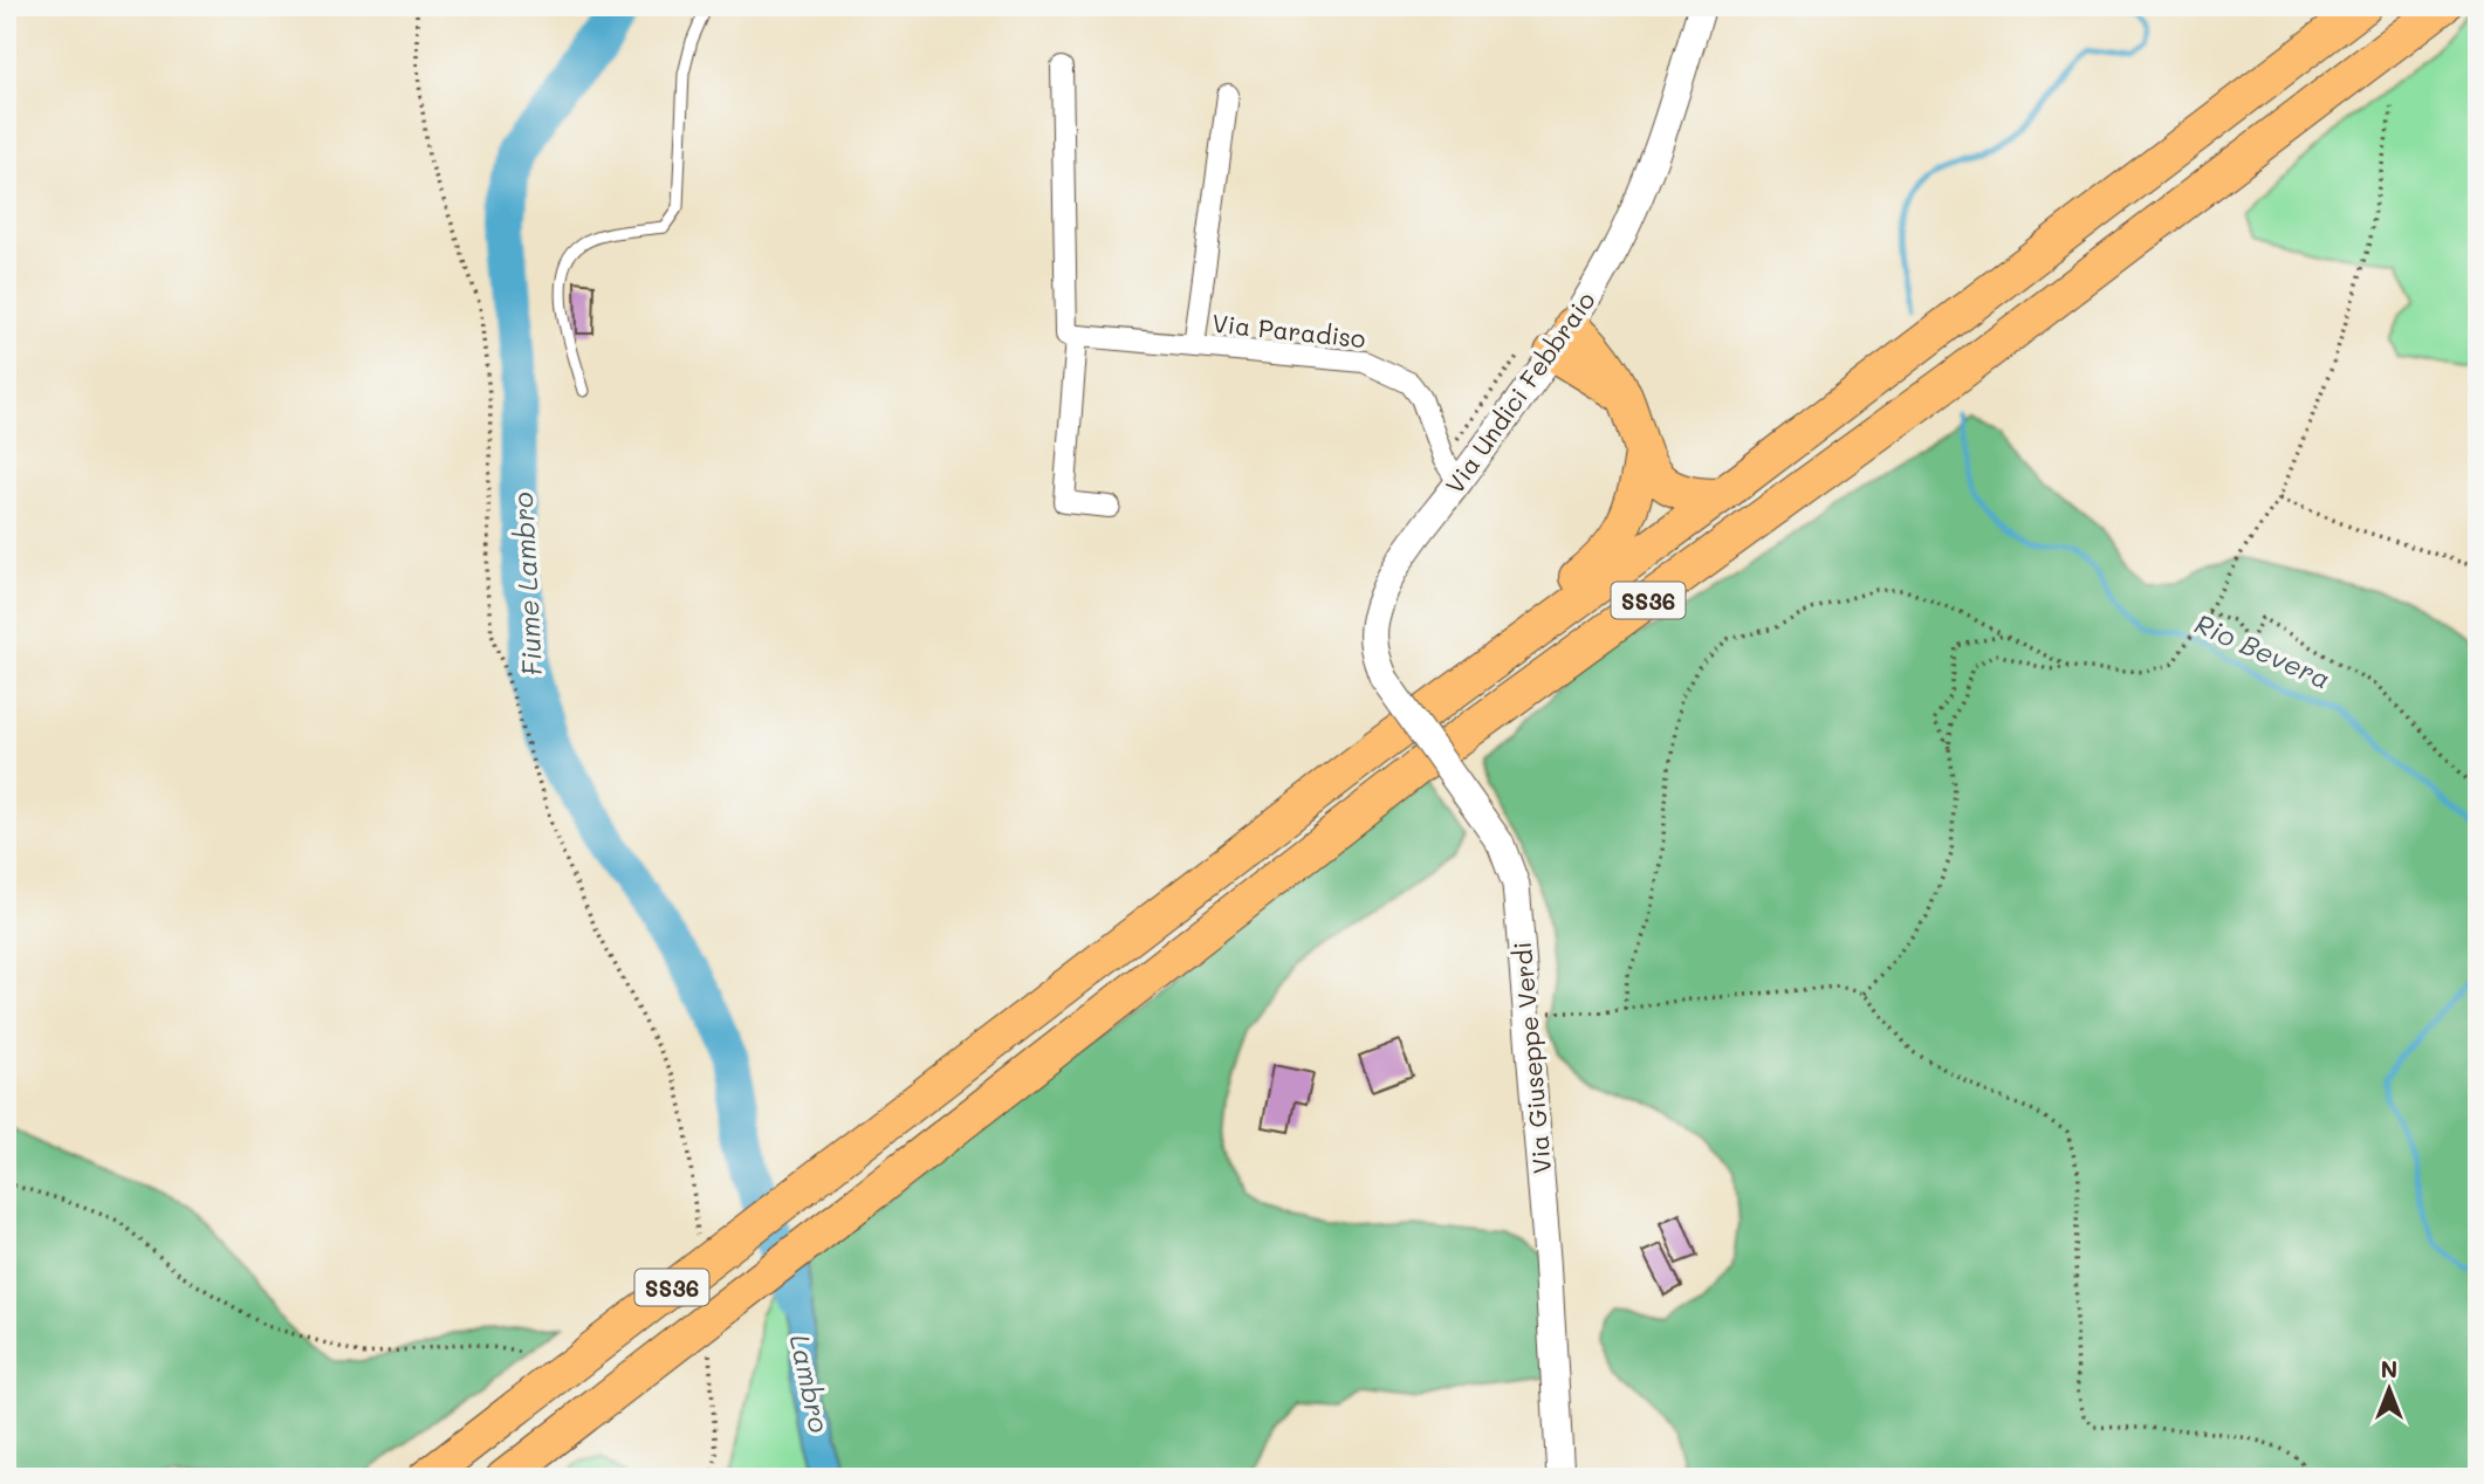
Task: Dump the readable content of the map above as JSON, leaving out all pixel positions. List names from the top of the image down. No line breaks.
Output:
{"streets":{"highway":["SS36"],"street":["Via Paradiso","Via Undici Febbraio","Via Giuseppe Verdi"]},"crossings":[["Via Paradiso","Via Undici Febbraio"],["Via Undici Febbraio","Via Giuseppe Verdi"]],"water":["Fiume Lambro","Rio Bevera","Lambro"],"north":"top"}
